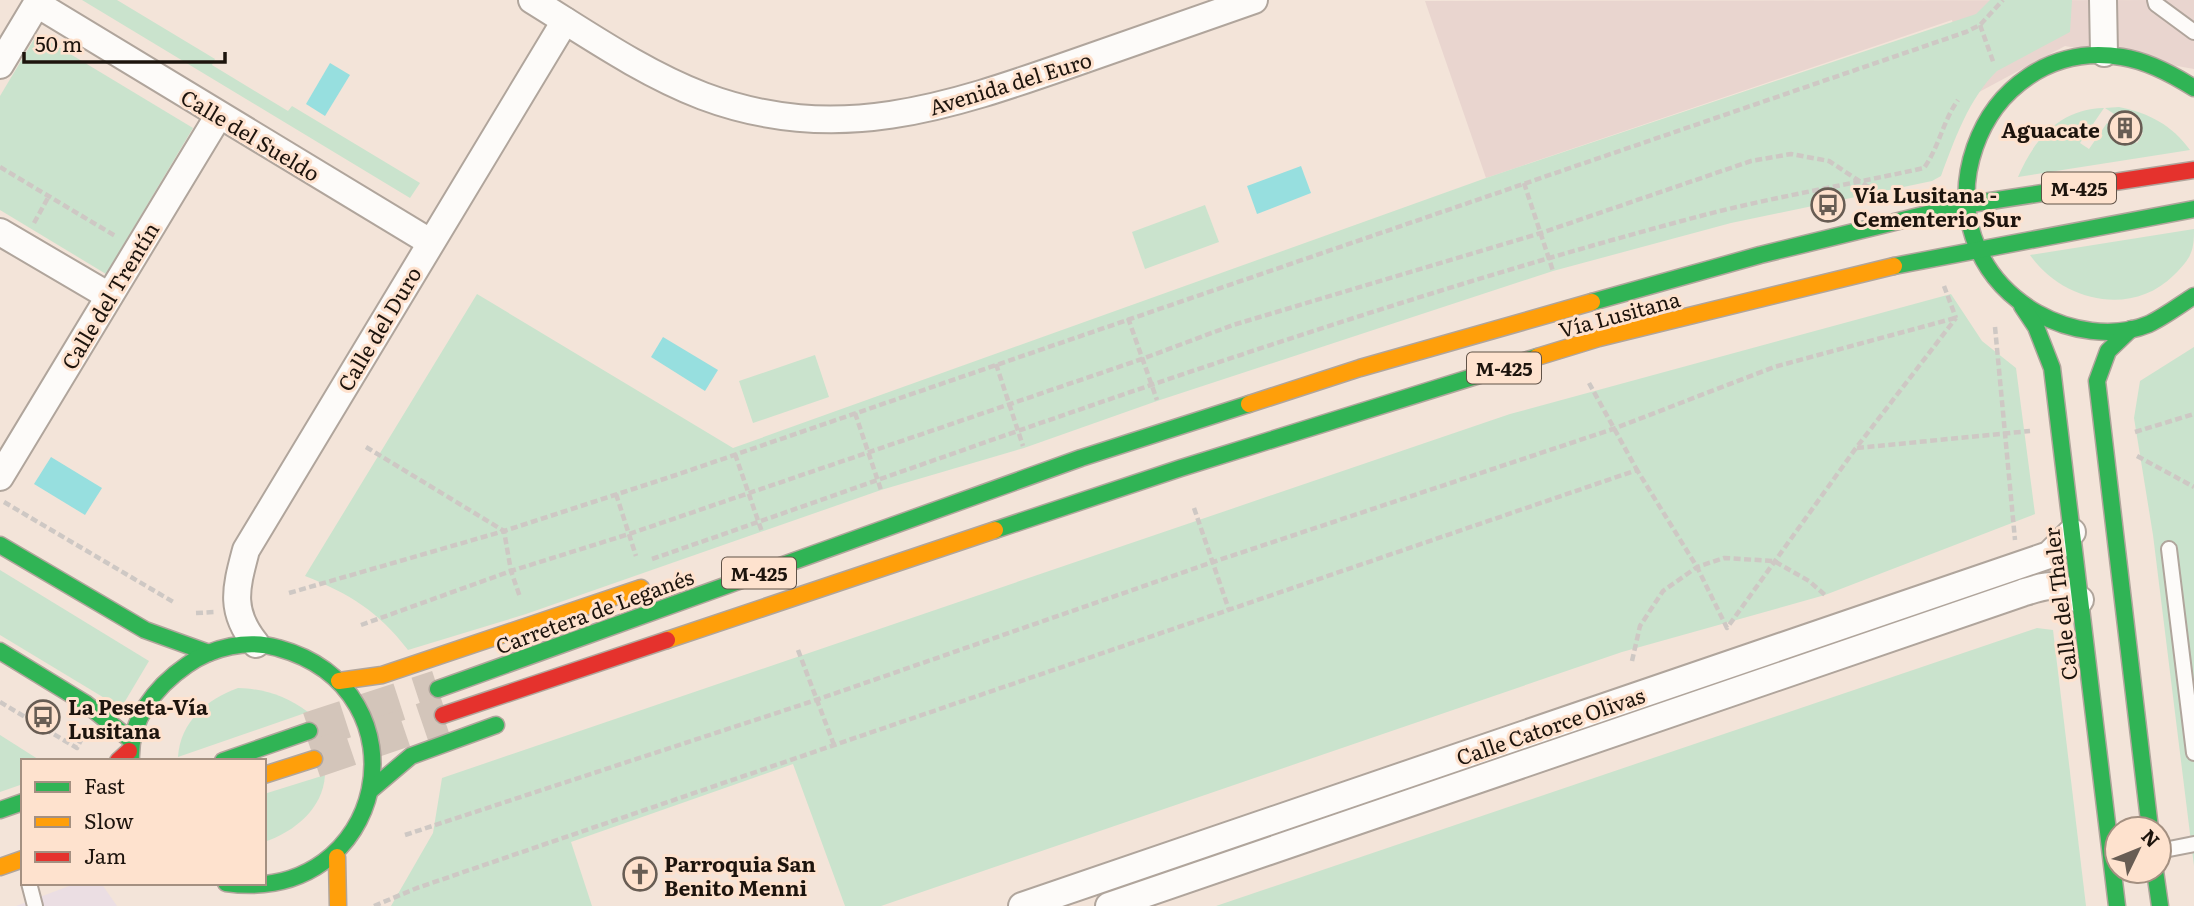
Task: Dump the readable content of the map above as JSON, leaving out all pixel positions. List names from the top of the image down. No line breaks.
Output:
{"streets":{"main road":["M-425","Vía Lusitana","Calle del Thaler","Carretera de Leganés"],"street":["Avenida del Euro","Calle del Sueldo","Calle del Trentín","Calle del Duro","Calle Catorce Olivas"]},"crossings":[["Avenida del Euro","Calle del Duro"],["Calle del Sueldo","Calle del Trentín"],["Calle del Sueldo","Calle del Duro"],["M-425","Vía Lusitana"],["Vía Lusitana","Carretera de Leganés"],["Calle del Thaler","Calle Catorce Olivas"]],"places":{"building":["Aguacate"],"bus stop":["Vía Lusitana - Cementerio Sur","La Peseta-Vía Lusitana"],"church":["Parroquia San Benito Menni"]},"legend":["Fast","Slow","Jam"],"scale_bar":"50 m","north":"top right"}
